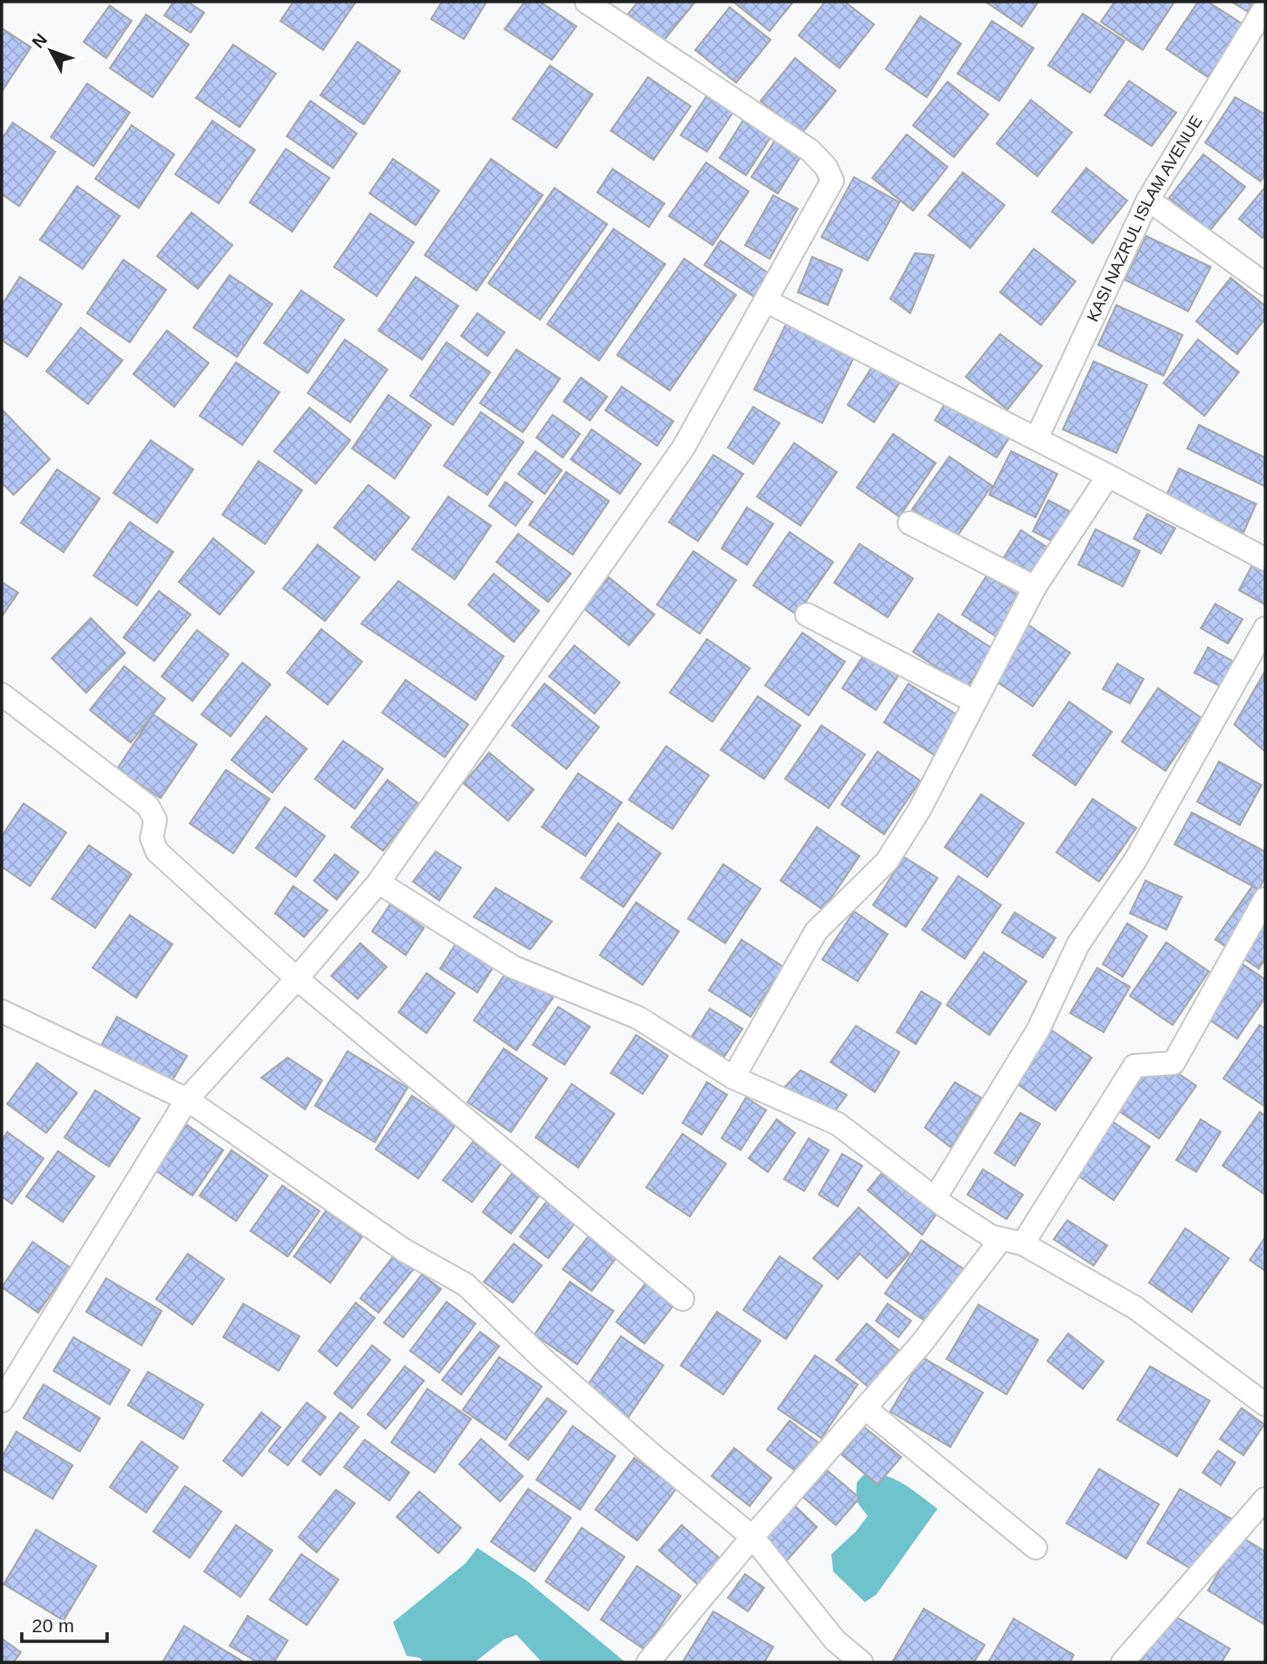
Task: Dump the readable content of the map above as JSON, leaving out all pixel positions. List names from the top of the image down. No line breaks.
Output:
{"streets":{"street":["KASI NAZRUL ISLAM AVENUE"]},"scale_bar":"20 m","north":"top left"}
